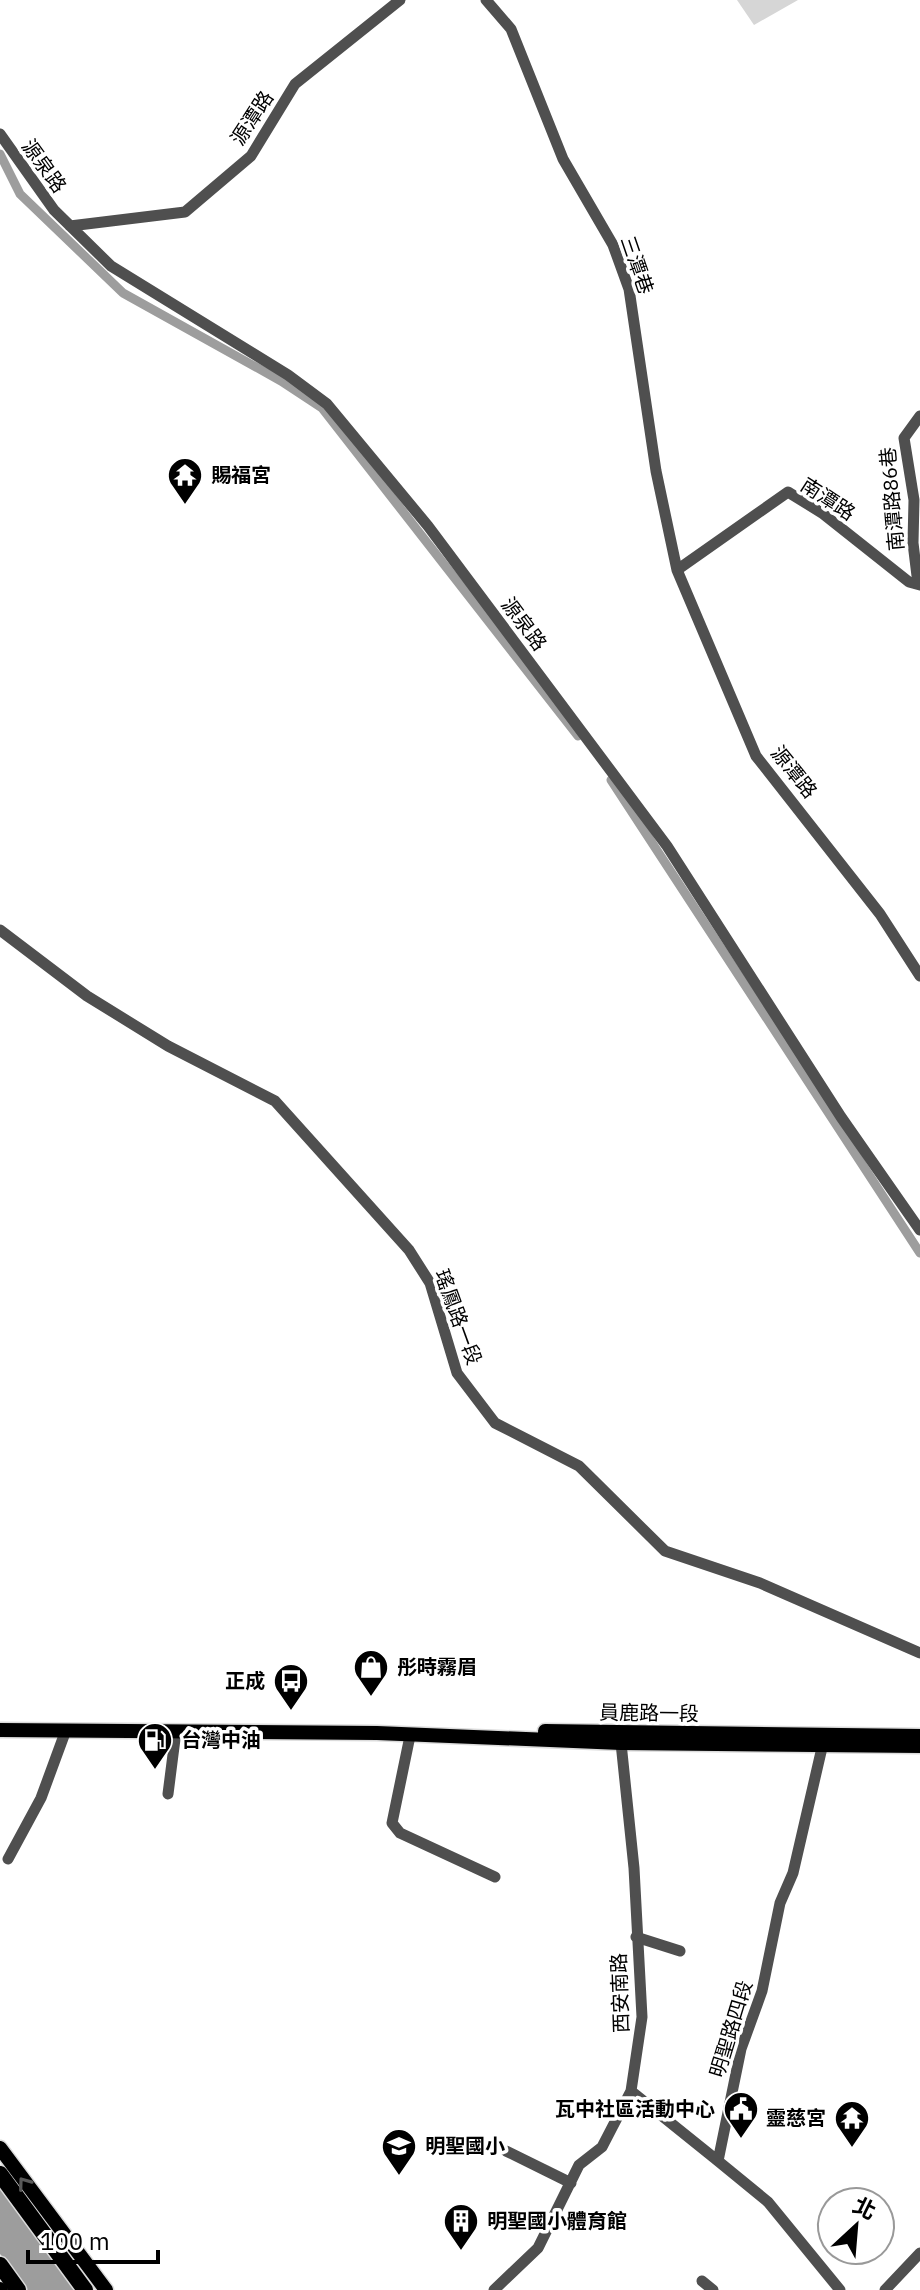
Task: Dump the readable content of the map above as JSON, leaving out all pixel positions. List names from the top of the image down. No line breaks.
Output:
{"streets":{"main road":["員鹿路一段"],"street":["源潭路","源泉路","三潭巷","南潭路","南潭路86巷","瑤鳳路一段","西安南路","明聖路四段"]},"crossings":[["源潭路","源泉路"],["源潭路","三潭巷"],["源潭路","南潭路"],["三潭巷","南潭路"],["南潭路","南潭路86巷"],["員鹿路一段","西安南路"],["員鹿路一段","明聖路四段"]],"places":{"temple":["賜福宮","靈慈宮"],"shop":["彤時霧眉"],"bus stop":["正成"],"fuel station":["台灣中油"],"public building":["瓦中社區活動中心"],"school or university":["明聖國小"],"building":["明聖國小體育館"]},"scale_bar":"100 m","north":"top right"}
